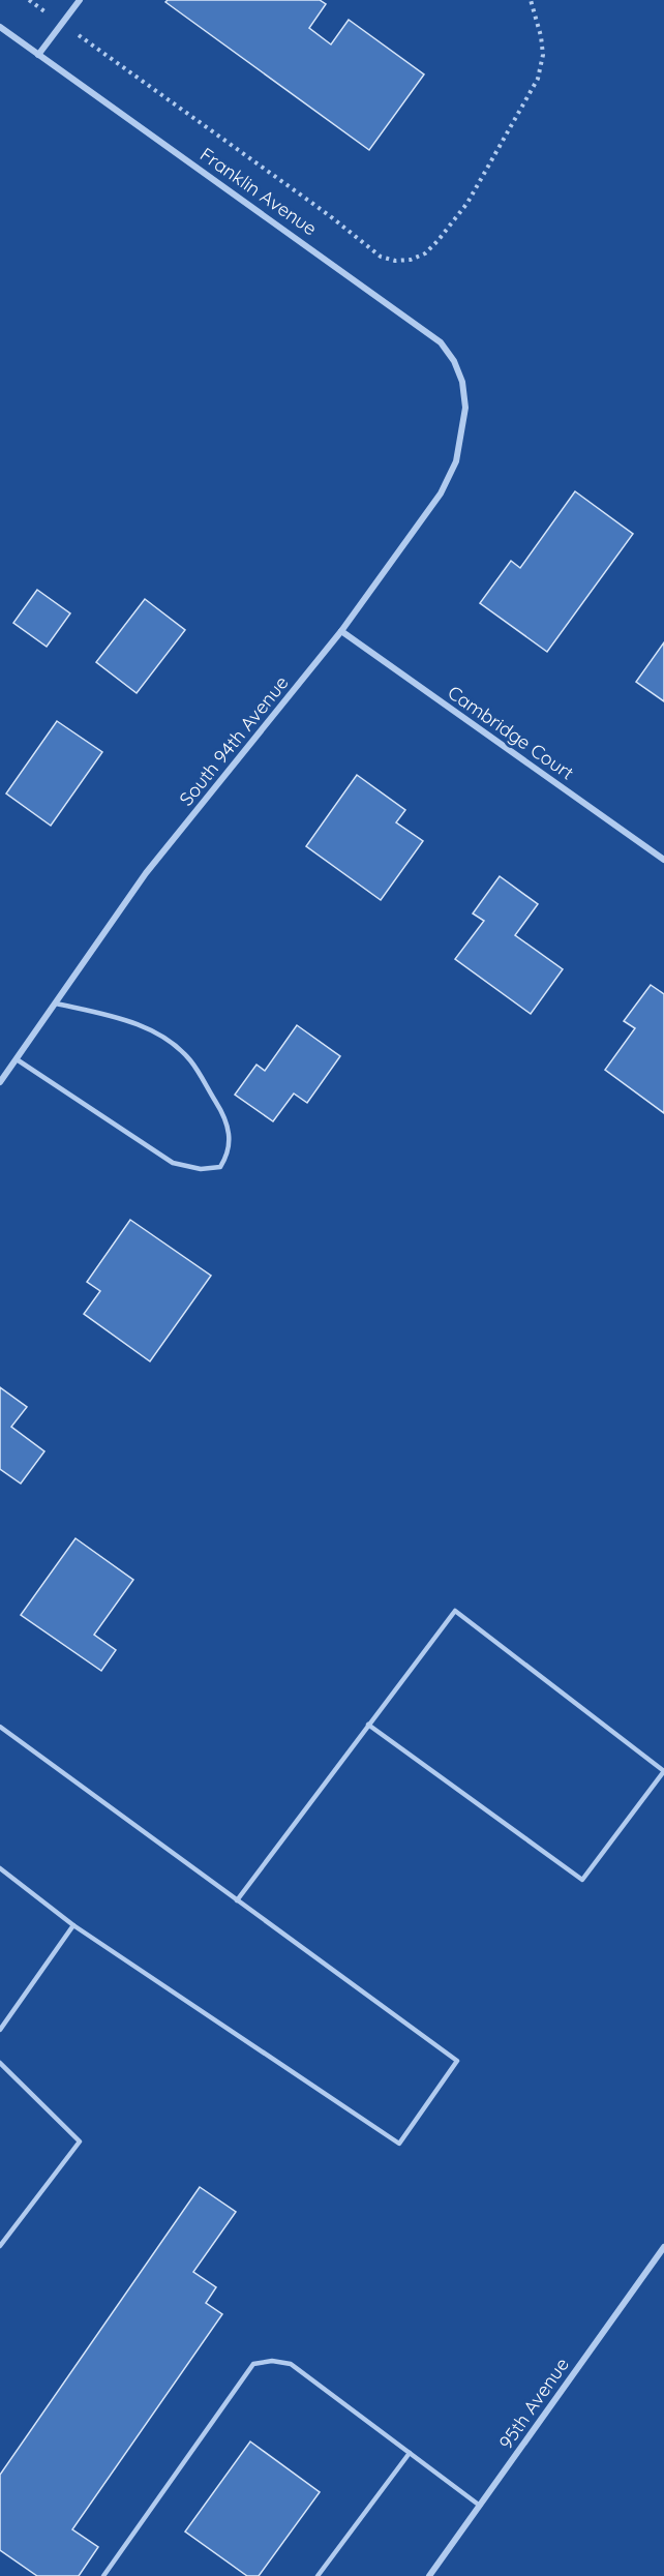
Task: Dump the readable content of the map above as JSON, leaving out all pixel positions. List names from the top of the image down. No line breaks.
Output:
{"streets":{"street":["Franklin Avenue","Cambridge Court","South 94th Avenue","95th Avenue"]},"crossings":[["Franklin Avenue","South 94th Avenue"],["Cambridge Court","South 94th Avenue"]]}
